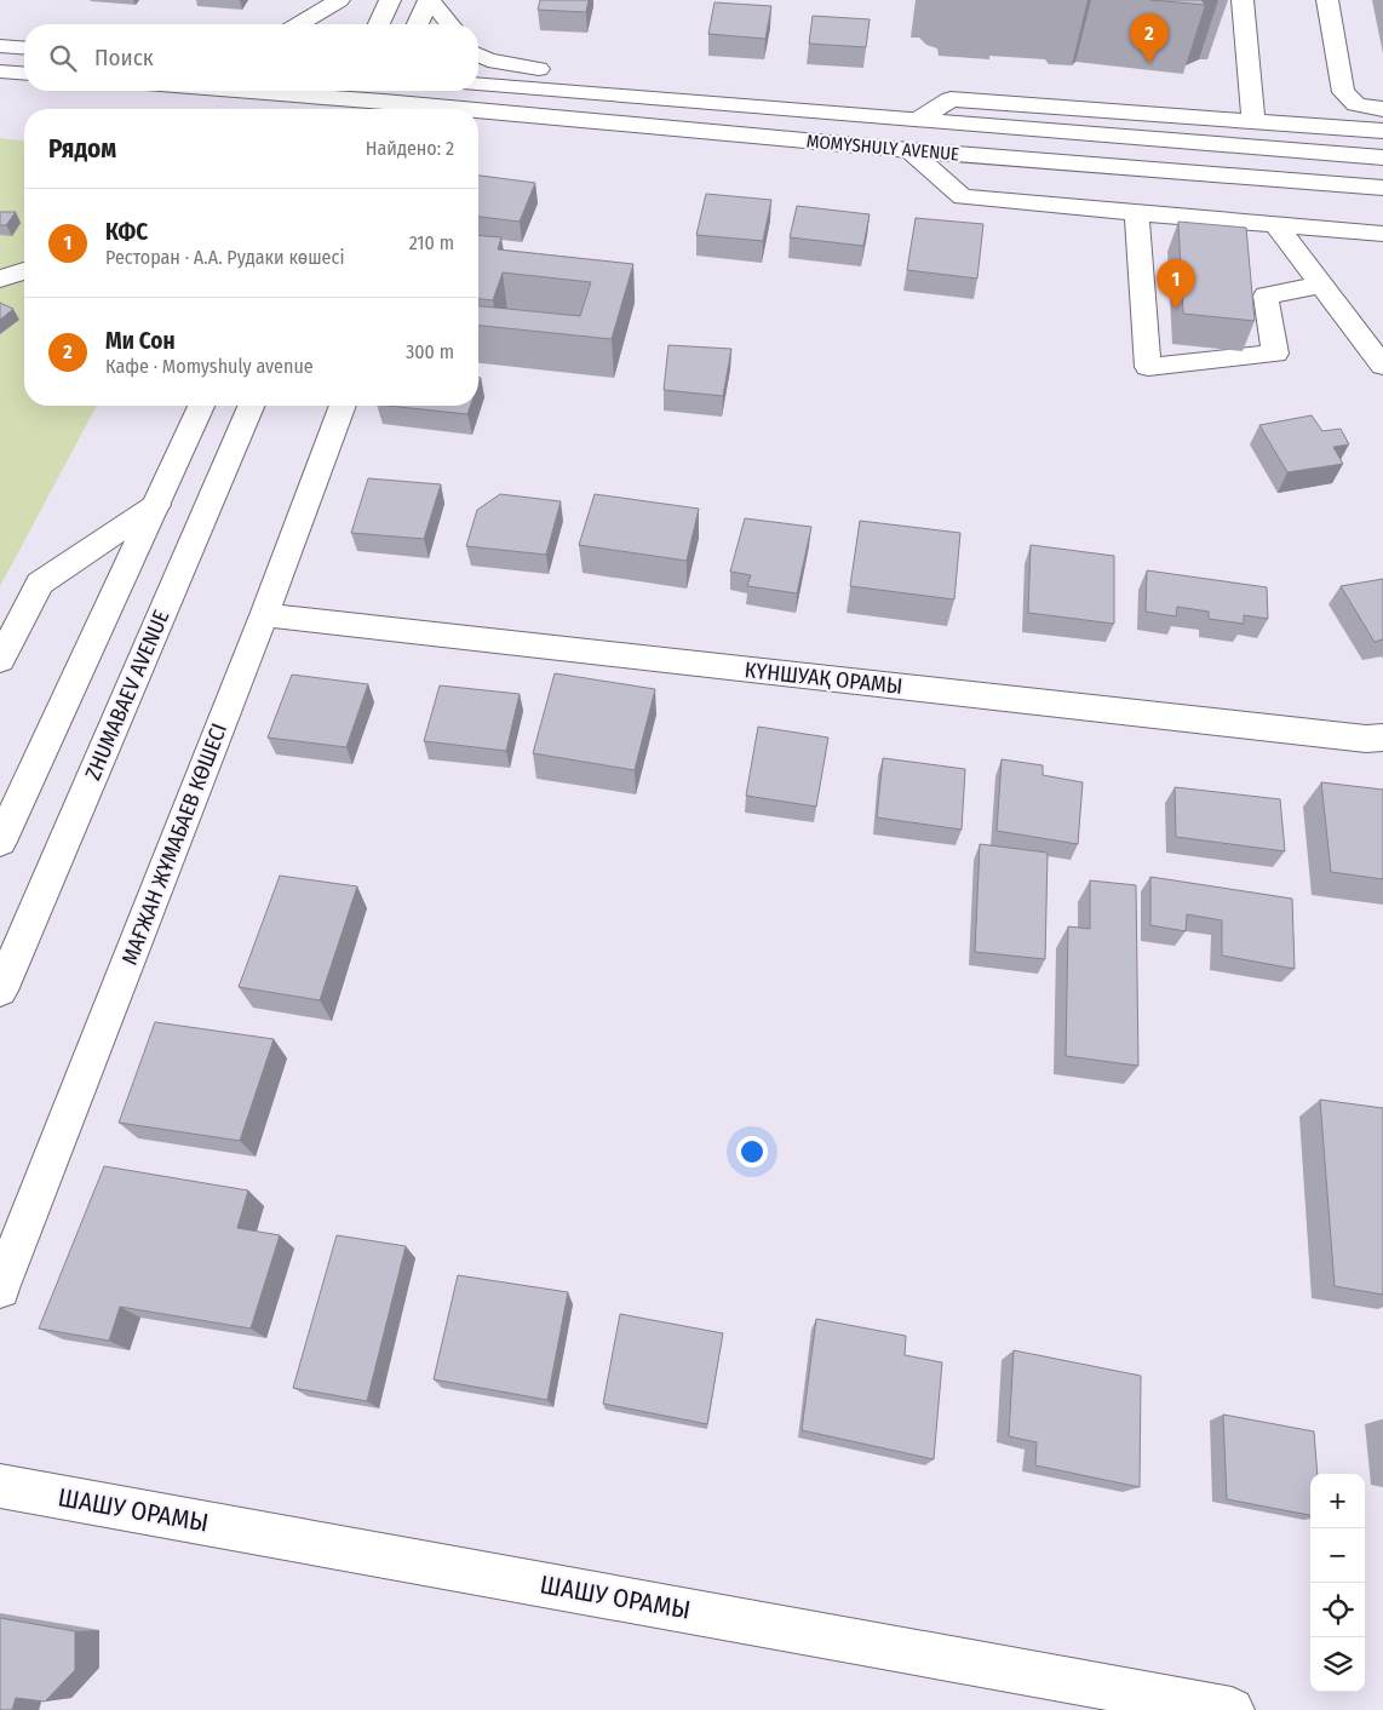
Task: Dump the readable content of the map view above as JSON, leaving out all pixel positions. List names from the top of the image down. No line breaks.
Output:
{"streets":{"main road":["MOMYSHULY AVENUE","КҮНШУАҚ ОРАМЫ","ZHUMABAEV AVENUE","МАҒЖАН ЖҰМАБАЕВ КӨШЕСІ","ШАШУ ОРАМЫ"]},"crossings":[["КҮНШУАҚ ОРАМЫ","МАҒЖАН ЖҰМАБАЕВ КӨШЕСІ"]],"page":{"pins":["2","1"],"search":"Поиск","heading":["Рядом","Найдено: 2"],"list":[{"mark":"1","name":"КФС","note":"Ресторан · А.А. Рудаки көшесі","value":"210 m"},{"mark":"2","name":"Ми Сон","note":"Кафе · Momyshuly avenue","value":"300 m"}],"map_buttons":["+","−"]}}
